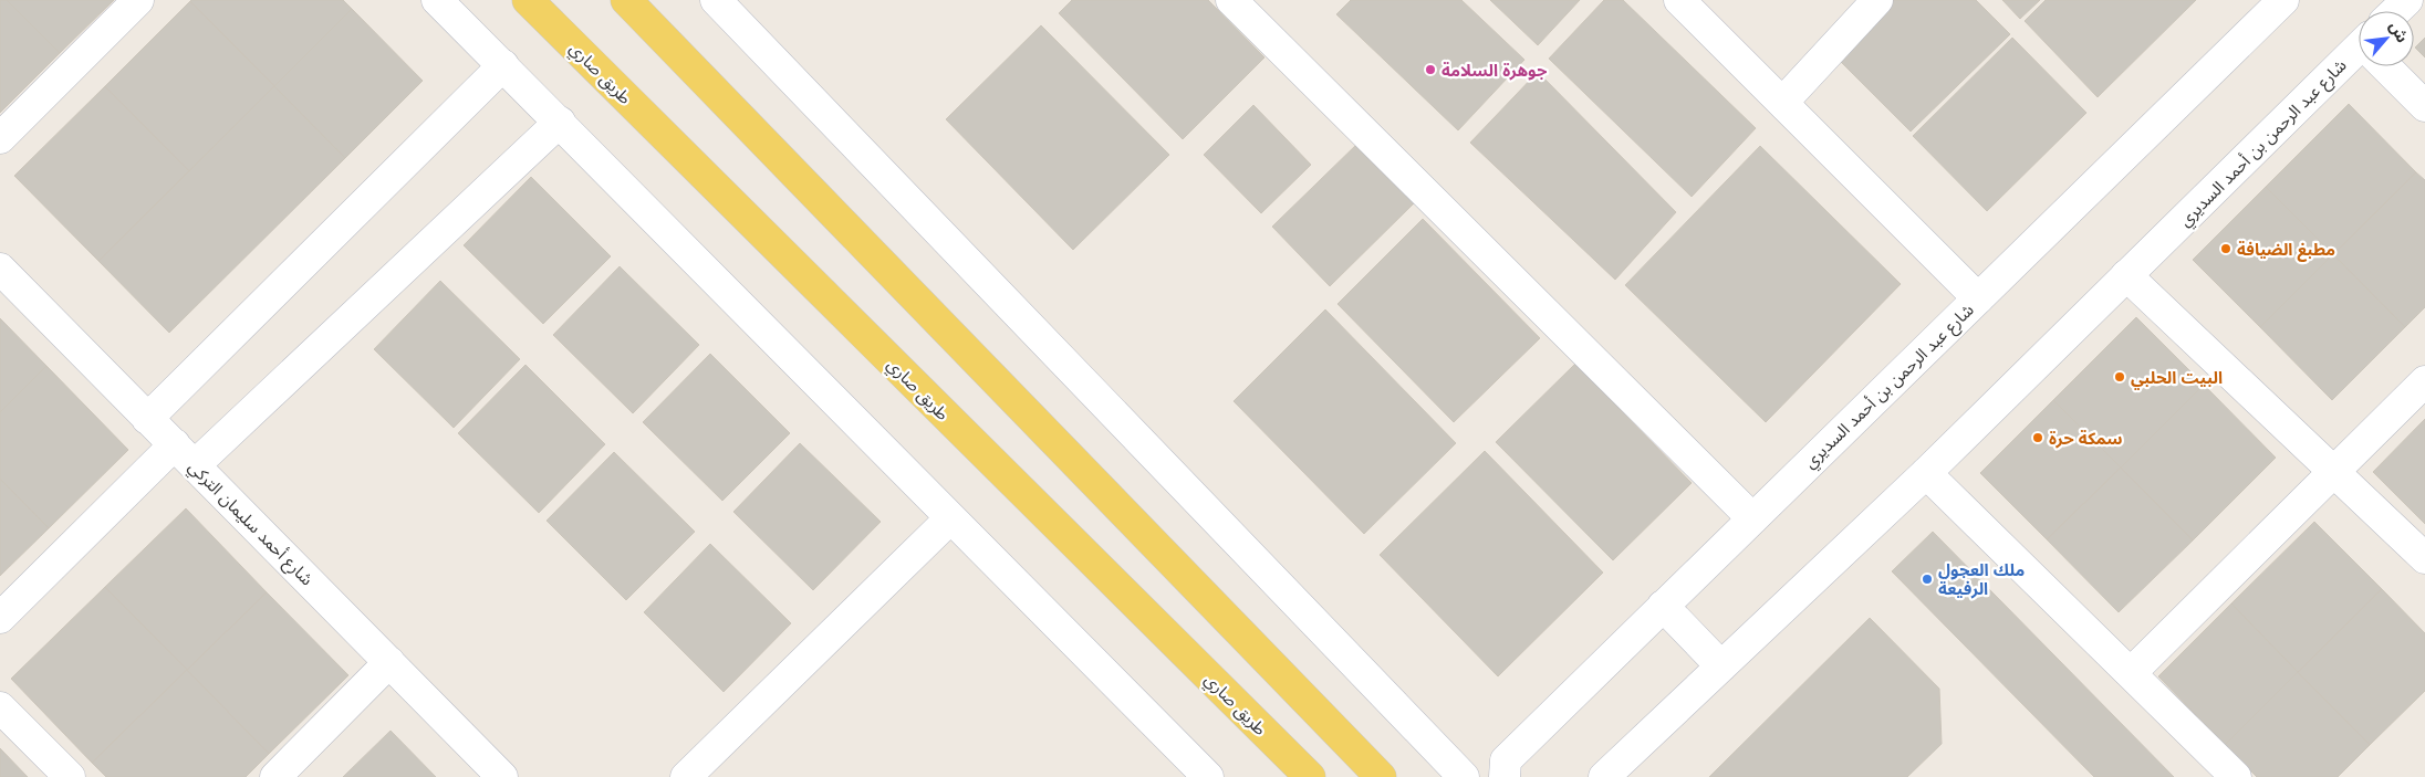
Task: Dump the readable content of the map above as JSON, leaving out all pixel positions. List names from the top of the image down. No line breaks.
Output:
{"streets":{"main road":["طريق صاري"],"street":["شارع عبد الرحمن بن أحمد السديري","شارع أحمد سليمان التركي"]},"places":["جوهرة السلامة","مطبغ الضيافة","البيت الحلبي","سمكة حرة","ملك العجول الرفيعة"],"north":"top right"}
